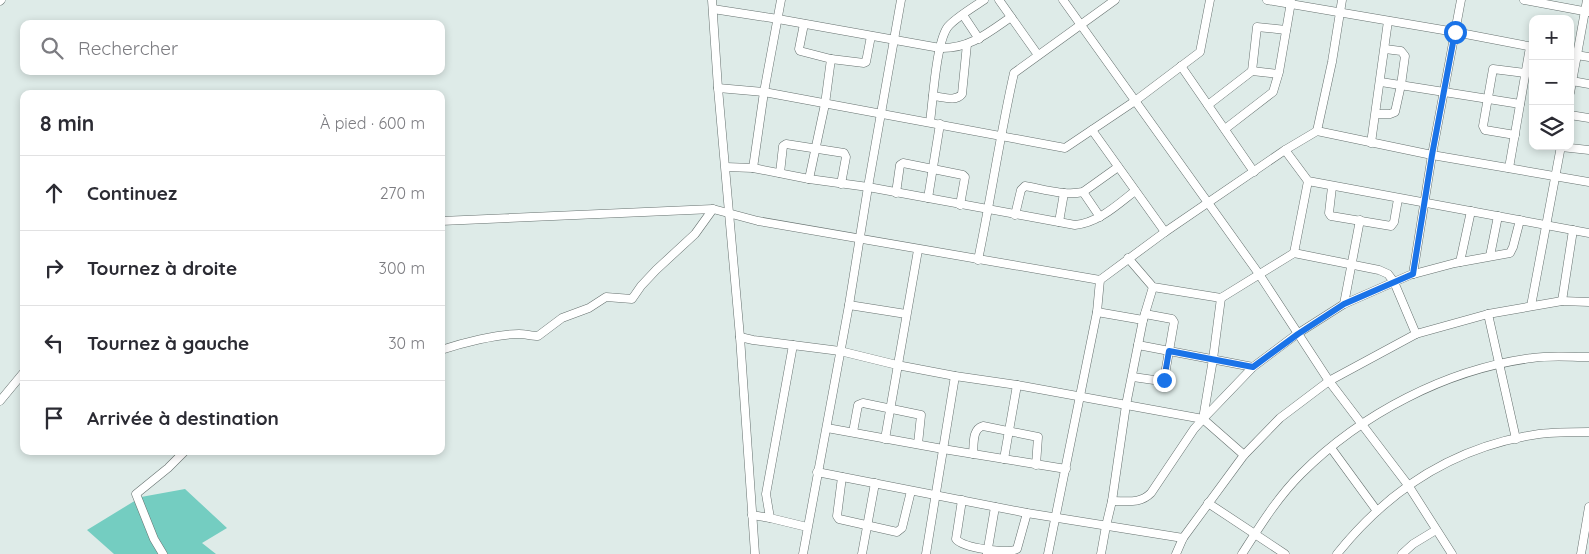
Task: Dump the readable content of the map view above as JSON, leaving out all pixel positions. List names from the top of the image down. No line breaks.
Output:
{"page":{"map_buttons":["+","−"],"search":"Rechercher","heading":["8 min","À pied · 600 m"],"list":[["Continuez","270 m"],["Tournez à droite","300 m"],["Tournez à gauche","30 m"],"Arrivée à destination"]}}
